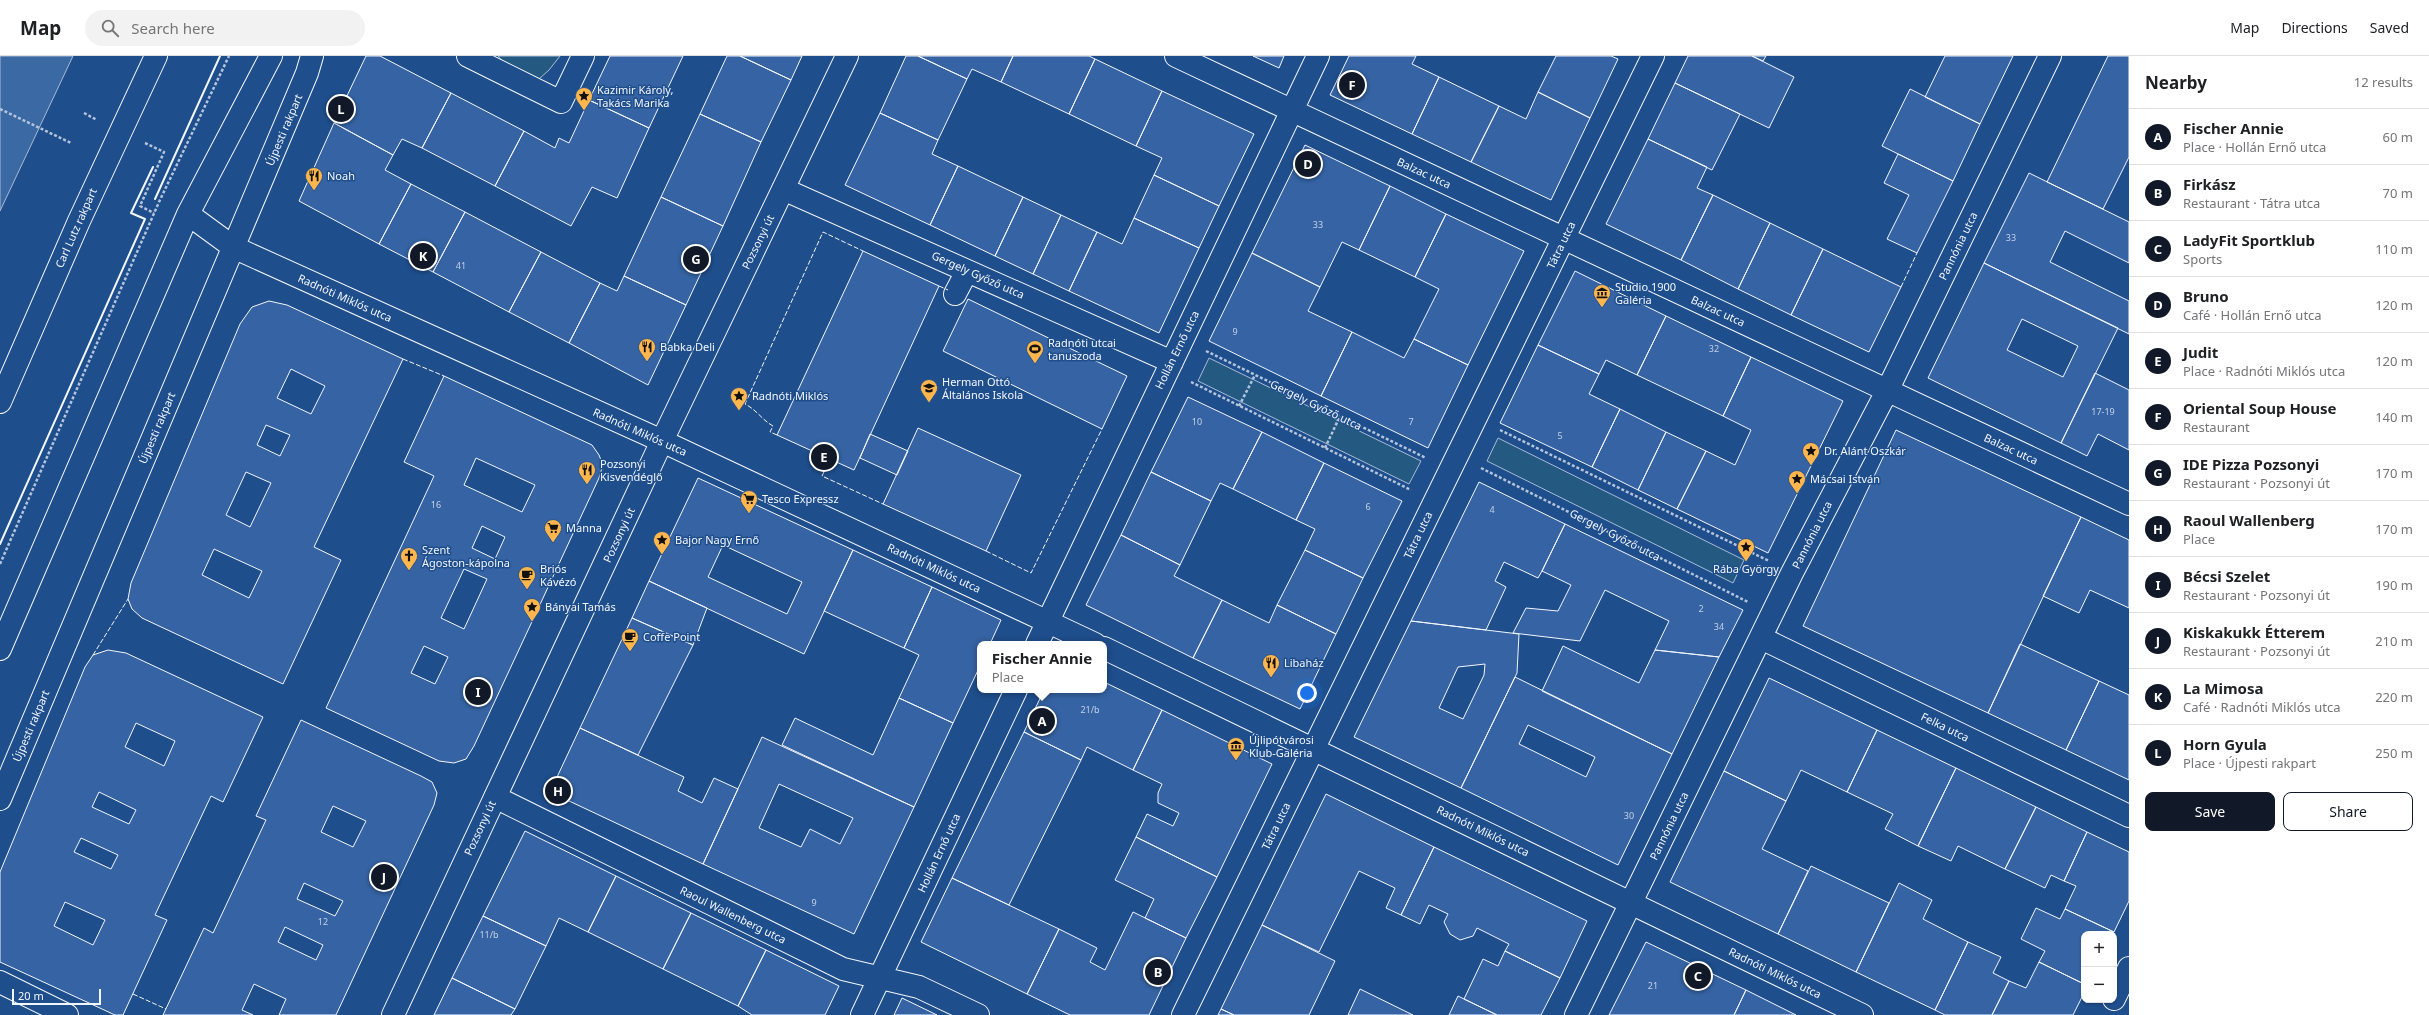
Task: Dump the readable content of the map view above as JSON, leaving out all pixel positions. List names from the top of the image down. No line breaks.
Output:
{"streets":{"street":["Újpesti rakpart","Balzac utca","Carl Lutz rakpart","Pozsonyi út","Tátra utca","Pannónia utca","Gergely Győző utca","Radnóti Miklós utca","Hollán Ernő utca","Felka utca","Raoul Wallenberg utca"]},"crossings":[["Újpesti rakpart","Radnóti Miklós utca"],["Balzac utca","Tátra utca"],["Balzac utca","Pannónia utca"],["Balzac utca","Hollán Ernő utca"],["Pozsonyi út","Gergely Győző utca"],["Pozsonyi út","Radnóti Miklós utca"],["Pozsonyi út","Raoul Wallenberg utca"],["Tátra utca","Gergely Győző utca"],["Tátra utca","Radnóti Miklós utca"],["Pannónia utca","Gergely Győző utca"],["Pannónia utca","Radnóti Miklós utca"],["Pannónia utca","Felka utca"],["Gergely Győző utca","Hollán Ernő utca"],["Radnóti Miklós utca","Hollán Ernő utca"],["Hollán Ernő utca","Raoul Wallenberg utca"]],"places":{"place":["Kazimir Károly, Takács Marika","Radnóti Miklós","Dr. Alánt Oszkár","Mácsai István","Bajor Nagy Ernő","Rába György","Bányai Tamás"],"restaurant":["Noah","Babka Deli","Pozsonyi Kisvendéglő","Libaház"],"museum":["Studio 1900 Galéria","Újlipótvárosi Klub-Galéria"],"sports":["Radnóti utcai tanuszoda"],"school or university":["Herman Ottó Általános Iskola"],"supermarket":["Tesco Expressz","Manna"],"church":["Szent Ágoston-kápolna"],"cafe":["Briós Kávézó","Coffe Point"]},"house_numbers":["33","33","41","9","32","17-19","10","7","5","16","6","4","2","34","21/b","30","9","12","11/b","21"],"scale_bar":"20 m","page":{"header":"Map","search":"Search here","nav":["Map","Directions","Saved"],"heading":["Nearby","12 results"],"pins":["F","L","D","K","G","E","I","A","H","J","B","C"],"list":[{"mark":"A","name":"Fischer Annie","note":"Place · Hollán Ernő utca","value":"60 m"},{"mark":"B","name":"Firkász","note":"Restaurant · Tátra utca","value":"70 m"},{"mark":"C","name":"LadyFit Sportklub","note":"Sports","value":"110 m"},{"mark":"D","name":"Bruno","note":"Café · Hollán Ernő utca","value":"120 m"},{"mark":"E","name":"Judit","note":"Place · Radnóti Miklós utca","value":"120 m"},{"mark":"F","name":"Oriental Soup House","note":"Restaurant","value":"140 m"},{"mark":"G","name":"IDE Pizza Pozsonyi","note":"Restaurant · Pozsonyi út","value":"170 m"},{"mark":"H","name":"Raoul Wallenberg","note":"Place","value":"170 m"},{"mark":"I","name":"Bécsi Szelet","note":"Restaurant · Pozsonyi út","value":"190 m"},{"mark":"J","name":"Kiskakukk Étterem","note":"Restaurant · Pozsonyi út","value":"210 m"},{"mark":"K","name":"La Mimosa","note":"Café · Radnóti Miklós utca","value":"220 m"},{"mark":"L","name":"Horn Gyula","note":"Place · Újpesti rakpart","value":"250 m"}],"popup":["Fischer Annie","Place"],"buttons":["Save","Share"],"map_buttons":["+","−"],"scale":"20 m"}}
